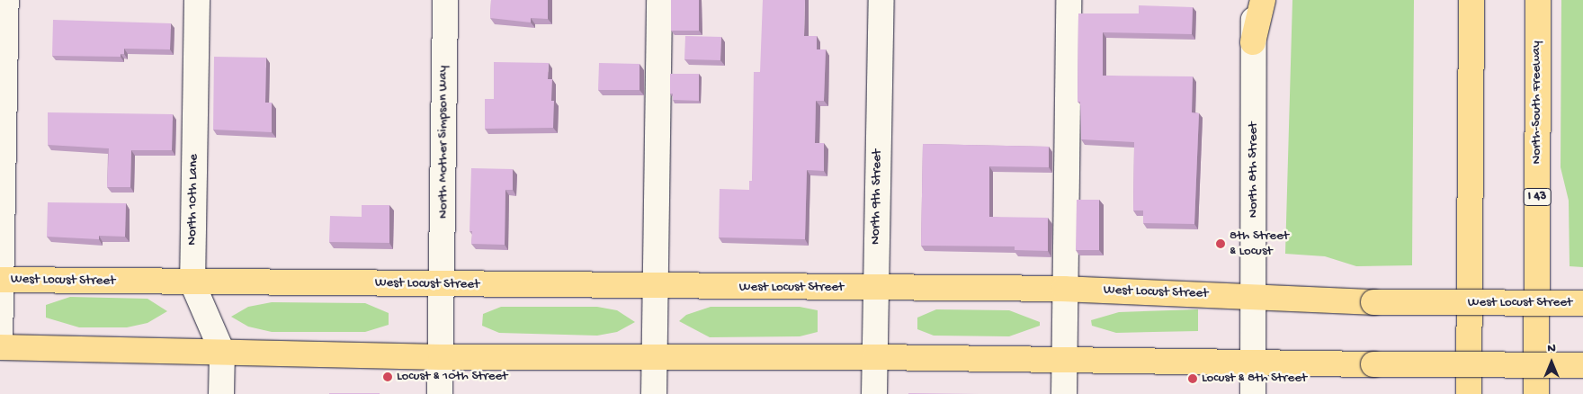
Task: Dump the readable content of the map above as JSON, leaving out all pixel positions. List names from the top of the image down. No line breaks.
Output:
{"streets":{"main road":["North-South Freeway","I 43","West Locust Street"],"street":["North Mother Simpson Way","North 8th Street","North 9th Street","North 10th Lane"]},"crossings":[["North Mother Simpson Way","West Locust Street"],["North 8th Street","West Locust Street"],["North 9th Street","West Locust Street"],["North 10th Lane","West Locust Street"]],"places":["8th Street & Locust","Locust & 10th Street","Locust & 8th Street"],"north":"top"}
